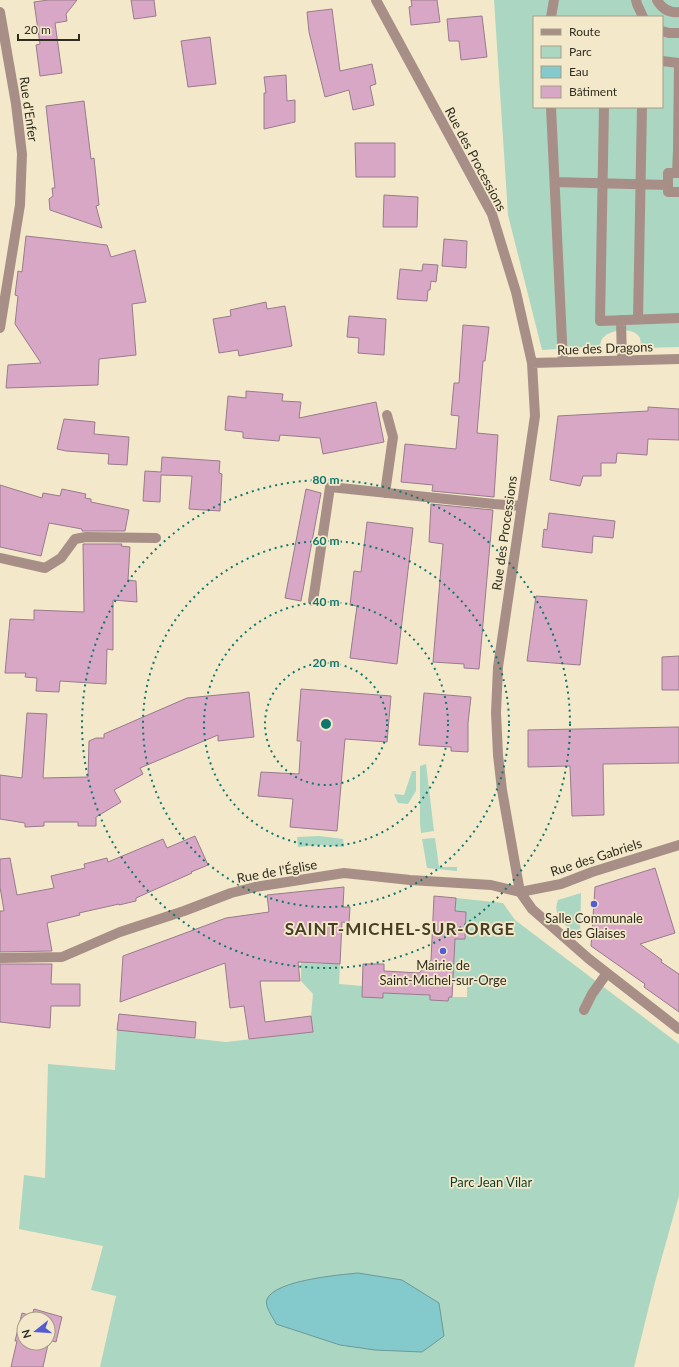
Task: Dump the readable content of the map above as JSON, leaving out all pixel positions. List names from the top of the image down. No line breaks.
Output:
{"streets":{"street":["Rue d'Enfer","Rue des Processions","Rue des Dragons","Rue des Gabriels","Rue de l'Église"]},"crossings":[["Rue des Processions","Rue des Dragons"],["Rue des Processions","Rue des Gabriels"],["Rue des Processions","Rue de l'Église"],["Rue des Gabriels","Rue de l'Église"]],"districts":["SAINT-MICHEL-SUR-ORGE"],"parks":["Parc Jean Vilar"],"places":["Salle Communale des Glaises","Mairie de Saint-Michel-sur-Orge"],"legend":["Route","Parc","Eau","Bâtiment"],"scale_bar":"20 m","north":"left","rings":["80 m","60 m","40 m","20 m"]}
